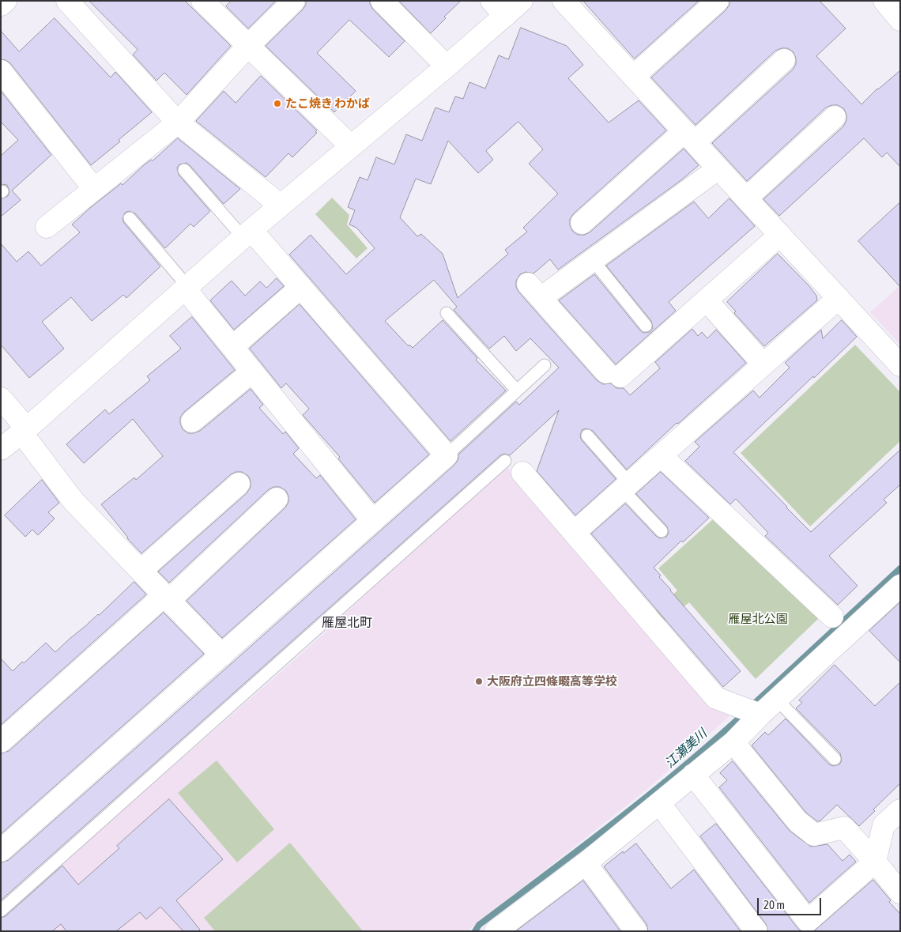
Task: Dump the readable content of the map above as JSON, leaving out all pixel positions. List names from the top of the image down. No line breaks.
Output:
{"districts":["雁屋北町"],"water":["江瀬美川"],"parks":["雁屋北公園"],"places":["たこ焼き わかば","大阪府立四條畷高等学校"],"scale_bar":"20 m"}
